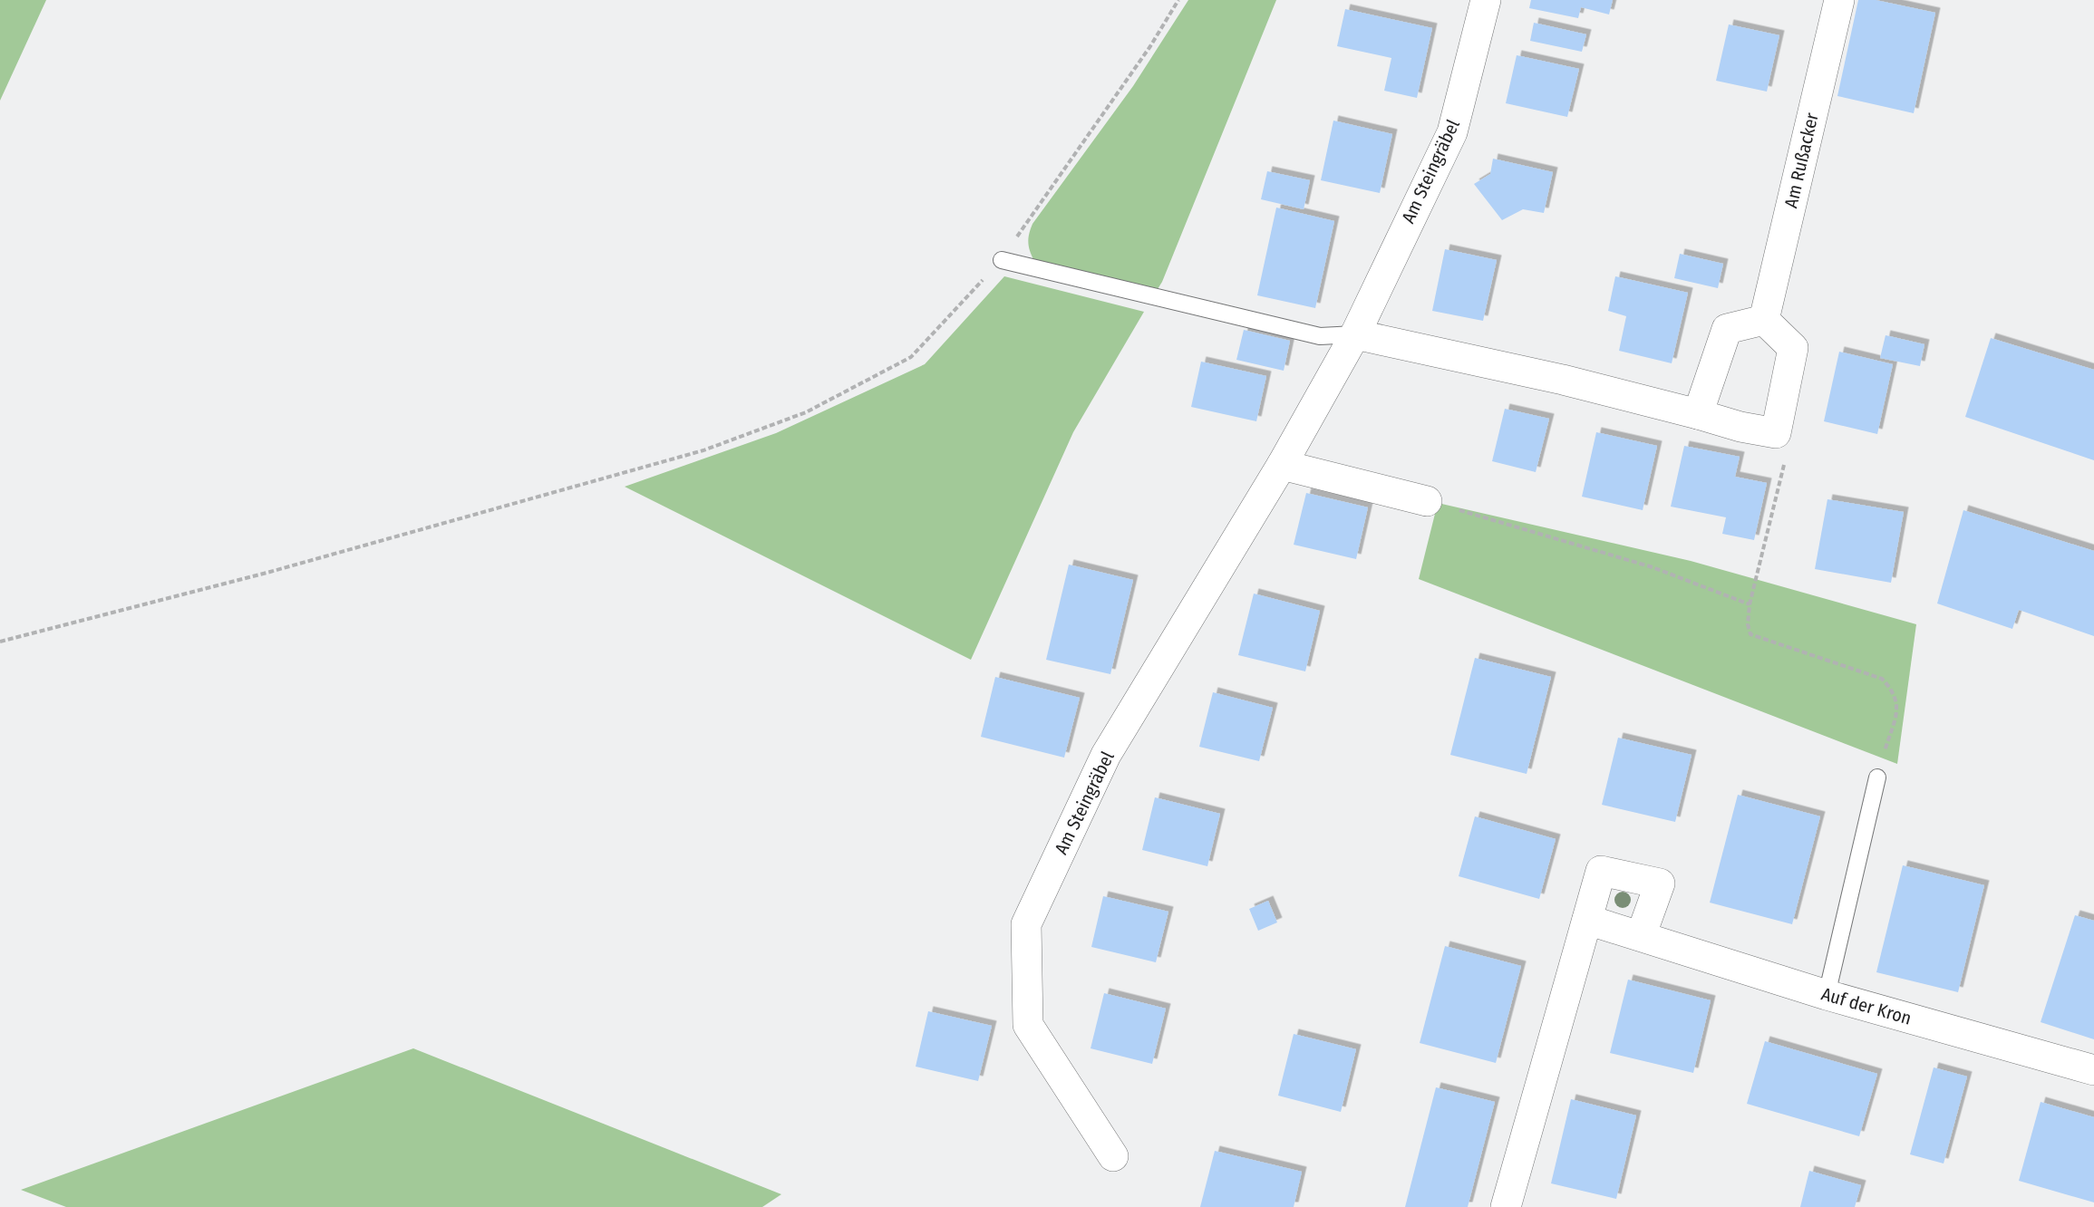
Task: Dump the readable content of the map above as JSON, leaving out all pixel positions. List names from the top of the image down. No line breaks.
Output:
{"streets":{"street":["Am Rußacker","Am Steingräbel","Auf der Kron"]}}
